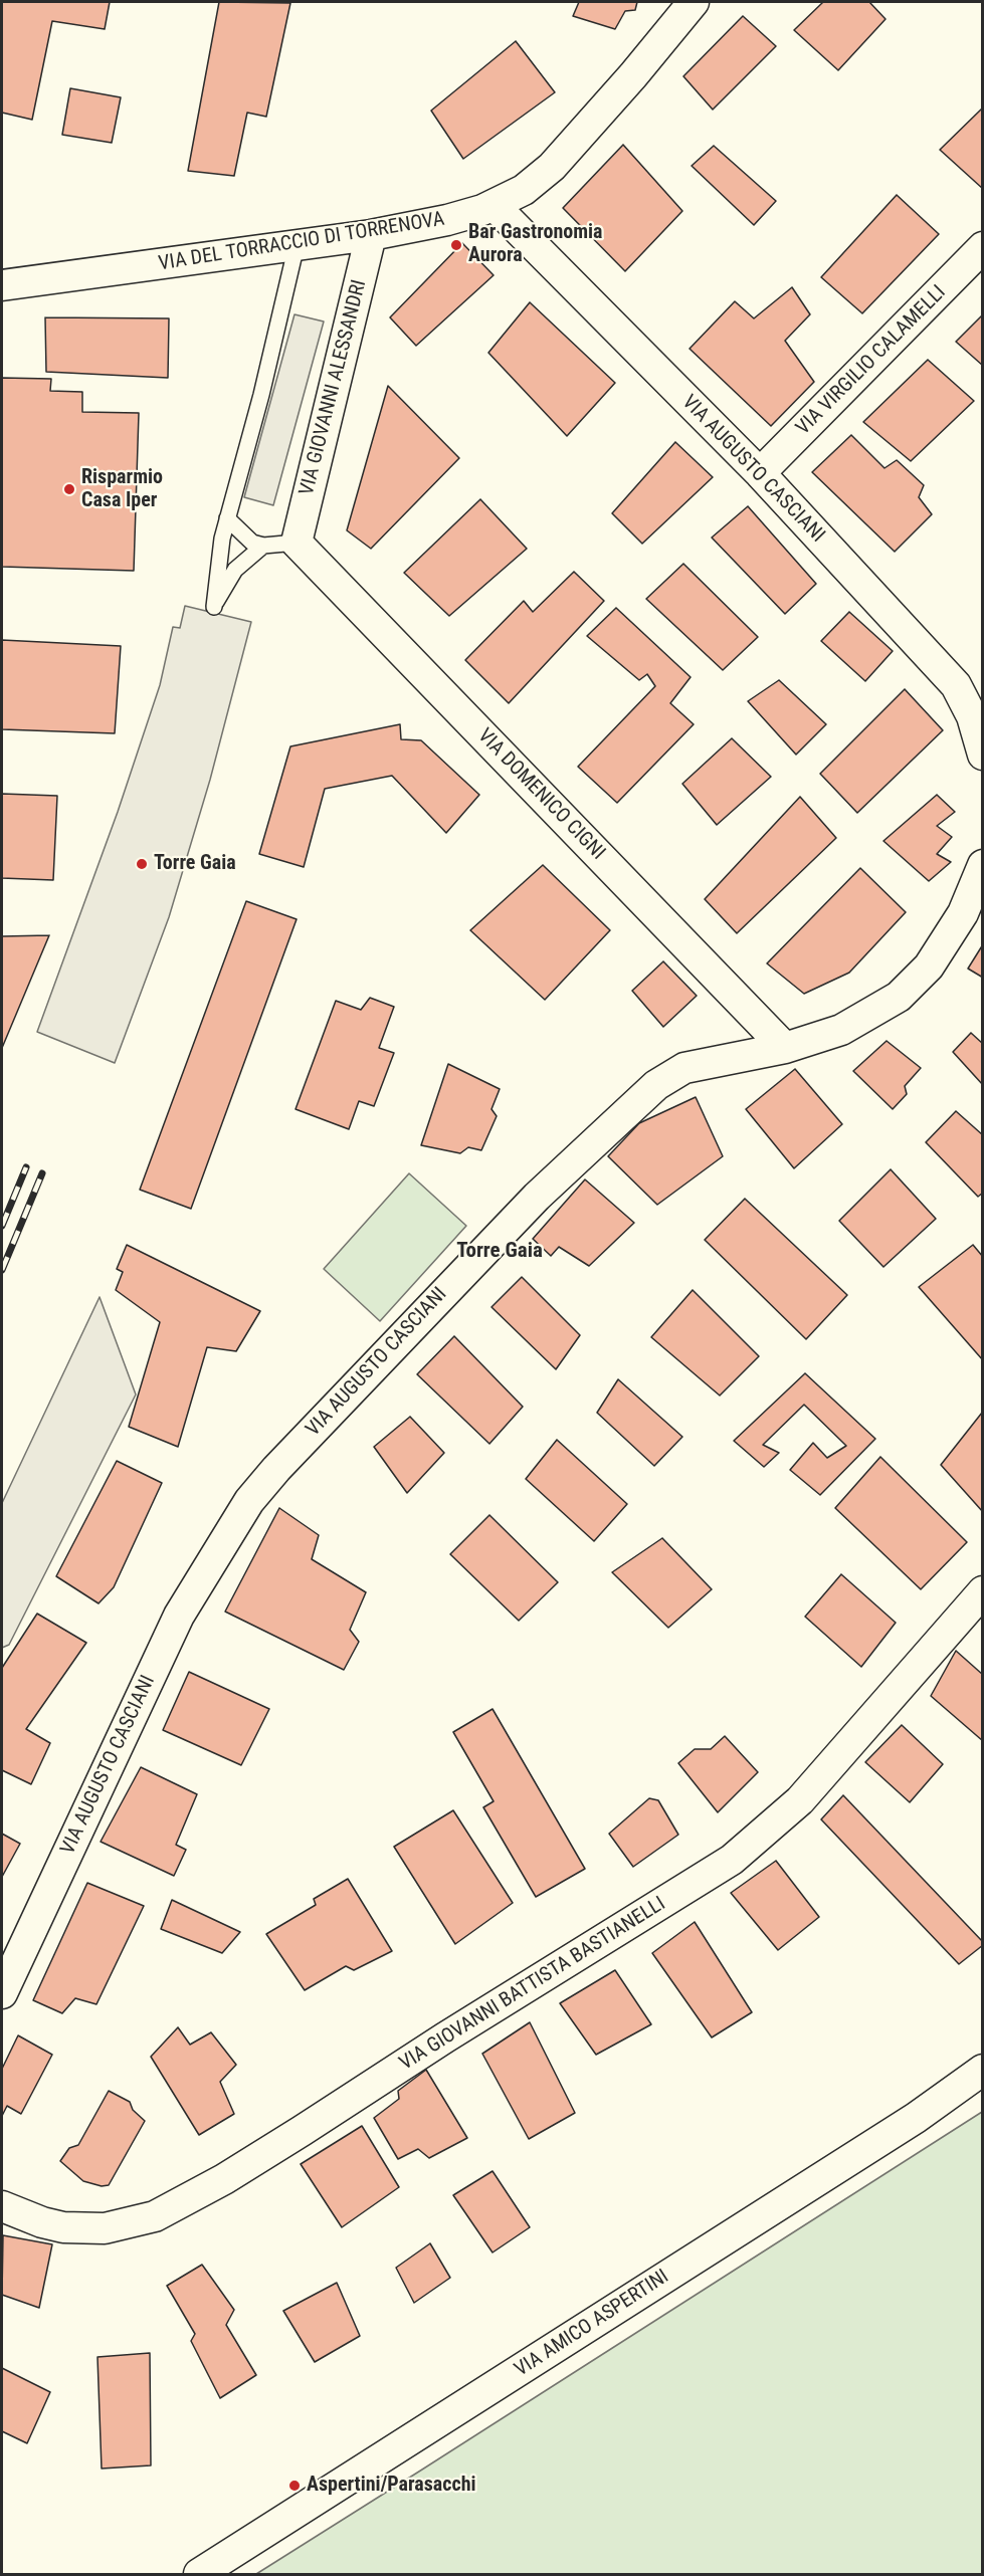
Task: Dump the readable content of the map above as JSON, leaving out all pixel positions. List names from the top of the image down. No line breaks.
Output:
{"streets":{"street":["VIA DEL TORRACCIO DI TORRENOVA","VIA VIRGILIO CALAMELLI","VIA GIOVANNI ALESSANDRI","VIA AUGUSTO CASCIANI","VIA DOMENICO CIGNI","VIA GIOVANNI BATTISTA BASTIANELLI","VIA AMICO ASPERTINI"]},"crossings":[["VIA DEL TORRACCIO DI TORRENOVA","VIA GIOVANNI ALESSANDRI"],["VIA DEL TORRACCIO DI TORRENOVA","VIA AUGUSTO CASCIANI"],["VIA VIRGILIO CALAMELLI","VIA AUGUSTO CASCIANI"],["VIA GIOVANNI ALESSANDRI","VIA DOMENICO CIGNI"],["VIA AUGUSTO CASCIANI","VIA DOMENICO CIGNI"]],"districts":["Torre Gaia"],"places":["Bar Gastronomia Aurora","Risparmio Casa Iper","Torre Gaia","Aspertini/Parasacchi"]}
